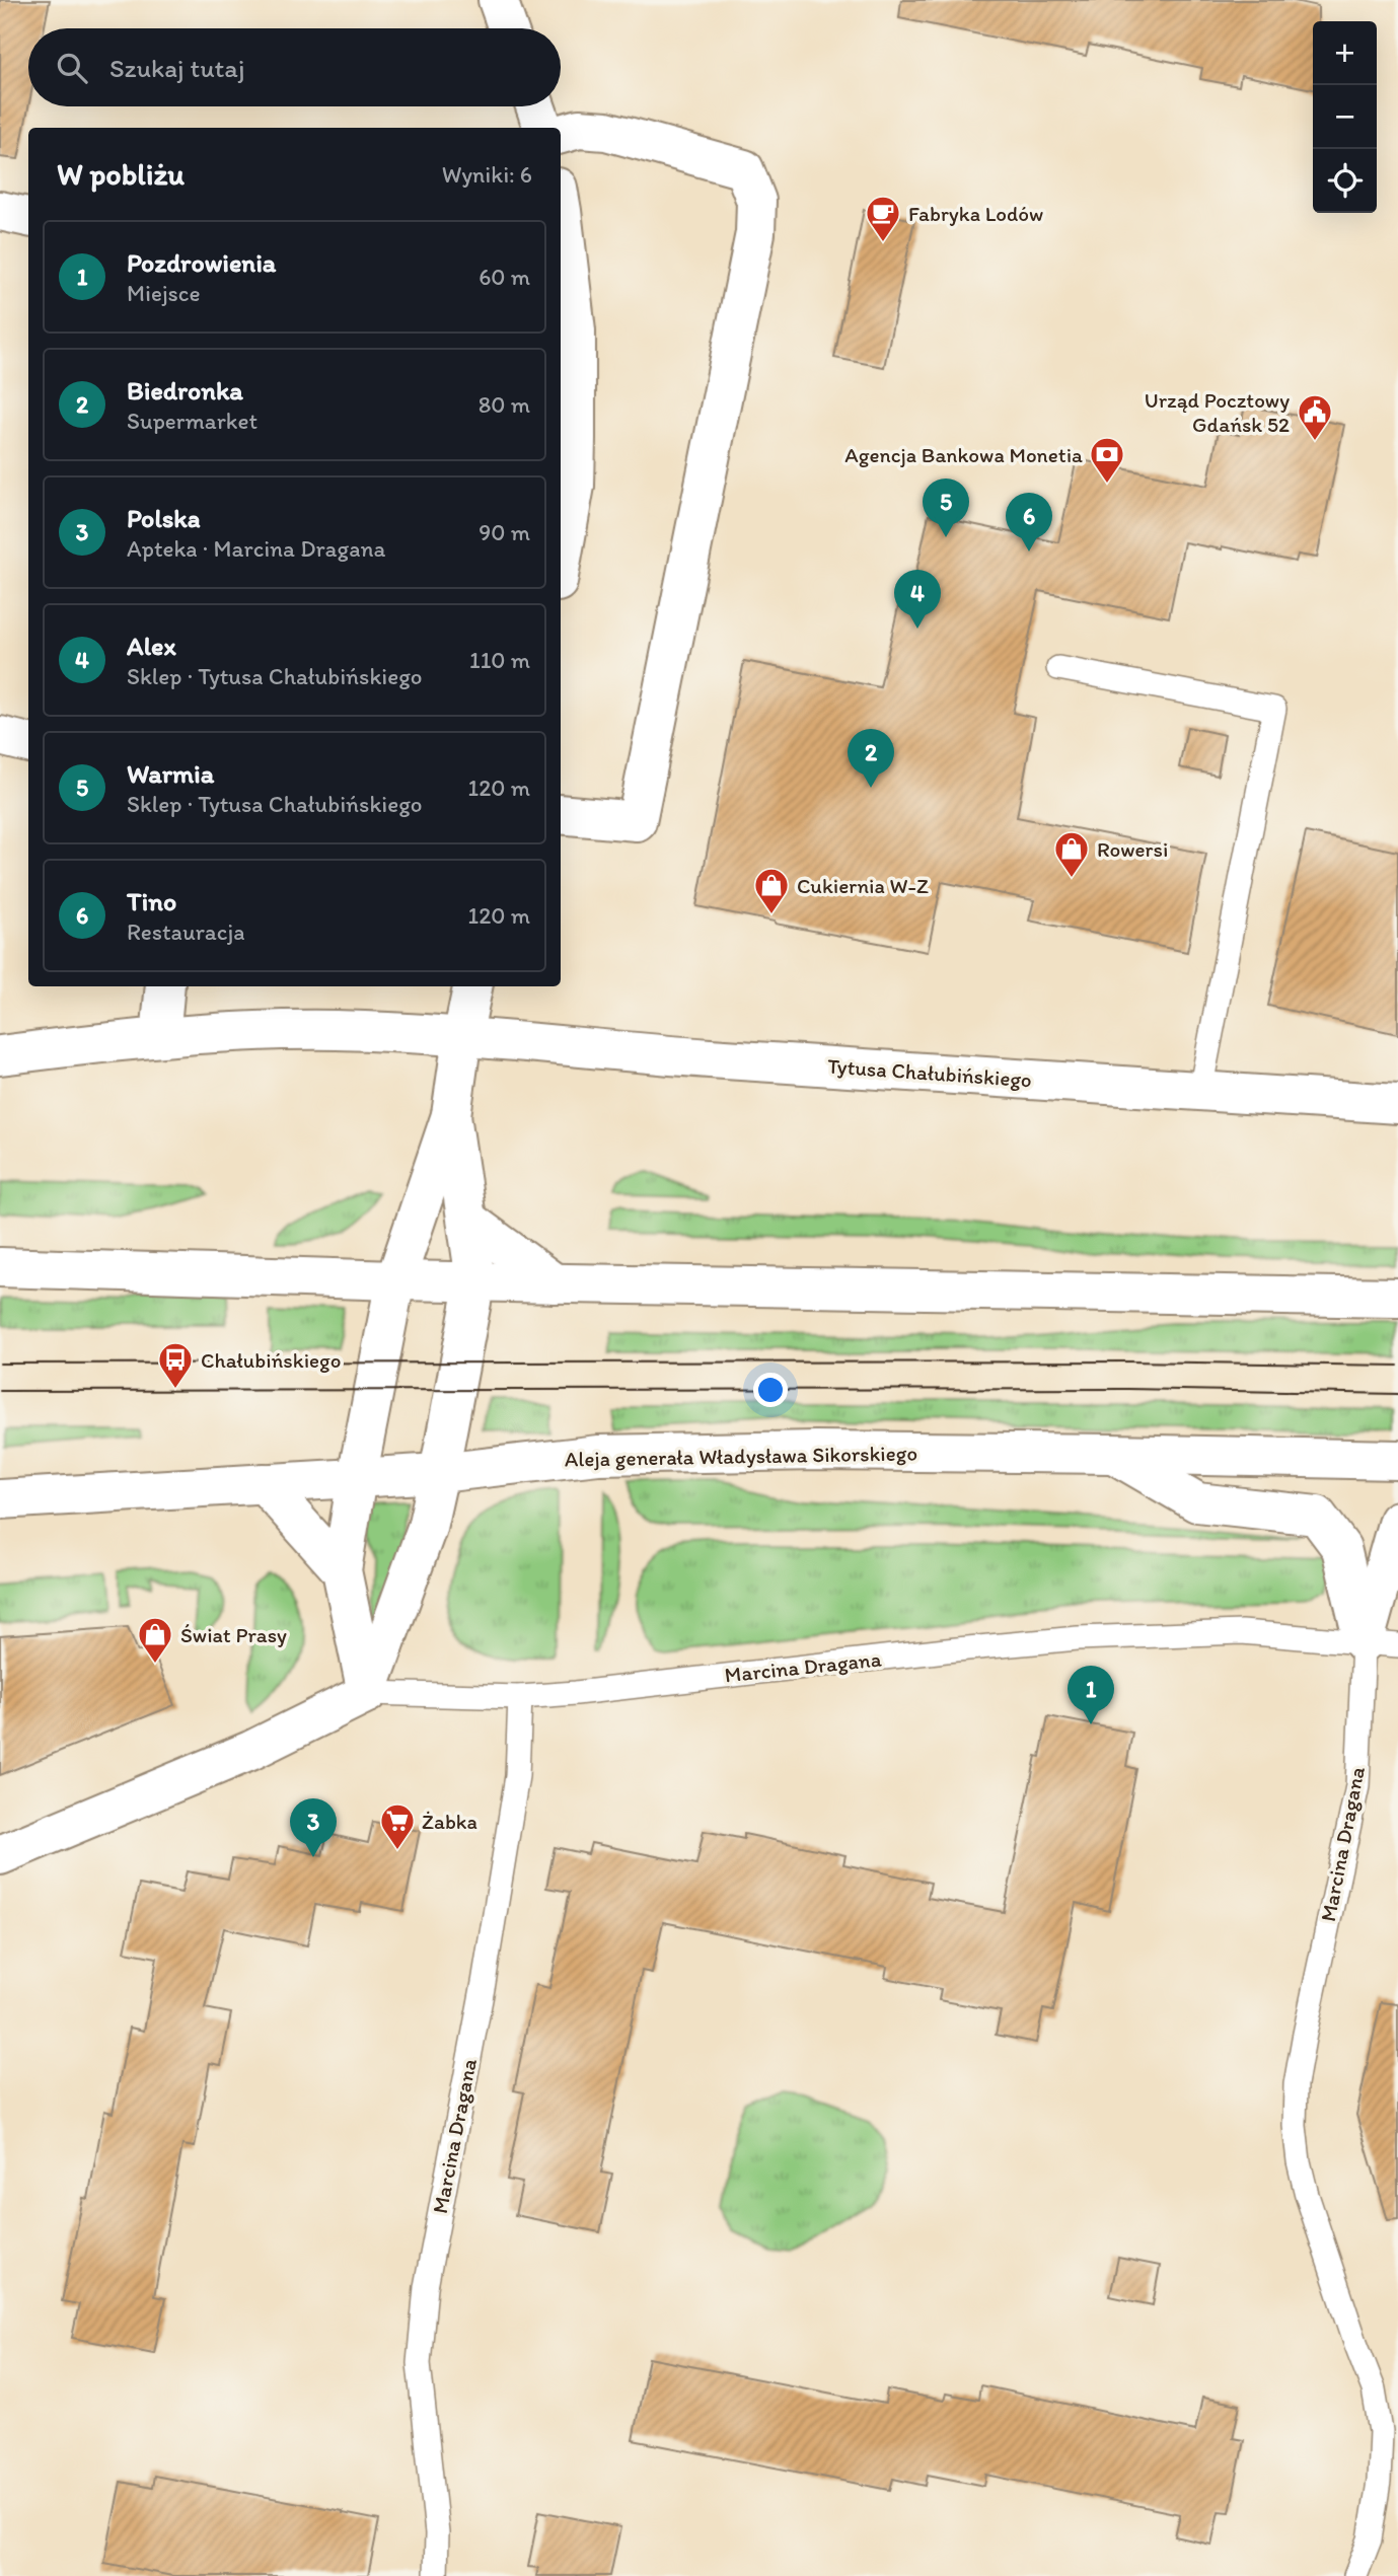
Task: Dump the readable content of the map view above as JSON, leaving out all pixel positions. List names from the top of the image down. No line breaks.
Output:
{"streets":{"street":["Tytusa Chałubińskiego","Aleja generała Władysława Sikorskiego","Marcina Dragana"]},"places":{"cafe":["Fabryka Lodów"],"public building":["Urząd Pocztowy Gdańsk 52"],"bank":["Agencja Bankowa Monetia"],"shop":["Rowersi","Cukiernia W-Z","Świat Prasy"],"bus stop":["Chałubińskiego"],"supermarket":["Żabka"]},"page":{"map_buttons":["+","−"],"search":"Szukaj tutaj","heading":["W pobliżu","Wyniki: 6"],"list":[{"mark":"1","name":"Pozdrowienia","note":"Miejsce","value":"60 m"},{"mark":"2","name":"Biedronka","note":"Supermarket","value":"80 m"},{"mark":"3","name":"Polska","note":"Apteka · Marcina Dragana","value":"90 m"},{"mark":"4","name":"Alex","note":"Sklep · Tytusa Chałubińskiego","value":"110 m"},{"mark":"5","name":"Warmia","note":"Sklep · Tytusa Chałubińskiego","value":"120 m"},{"mark":"6","name":"Tino","note":"Restauracja","value":"120 m"}],"pins":["5","6","4","2","1","3"]}}
